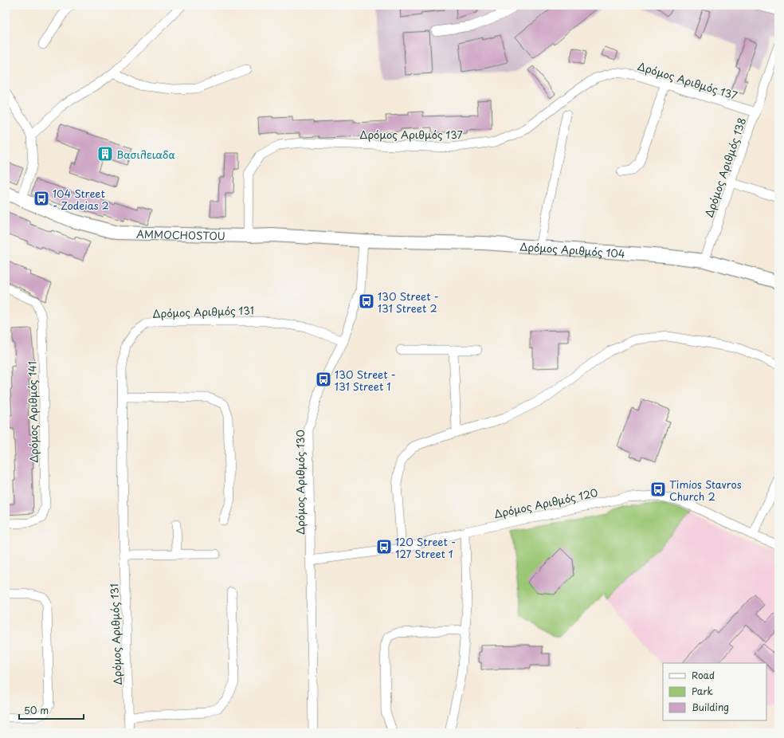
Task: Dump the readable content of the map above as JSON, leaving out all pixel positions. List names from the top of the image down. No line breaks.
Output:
{"streets":{"street":["Δρόμος Αριθμός 137","Δρόμος Αριθμός 138","AMMOCHOSTOU","Δρόμος Αριθμός 104","Δρόμος Αριθμός 131","Δρόμος Αριθμός 141","Δρόμος Αριθμός 130","Δρόμος Αριθμός 120"]},"crossings":[["Δρόμος Αριθμός 137","Δρόμος Αριθμός 138"],["Δρόμος Αριθμός 137","AMMOCHOSTOU"],["Δρόμος Αριθμός 138","Δρόμος Αριθμός 104"],["AMMOCHOSTOU","Δρόμος Αριθμός 104"],["AMMOCHOSTOU","Δρόμος Αριθμός 130"],["Δρόμος Αριθμός 104","Δρόμος Αριθμός 130"],["Δρόμος Αριθμός 131","Δρόμος Αριθμός 130"],["Δρόμος Αριθμός 130","Δρόμος Αριθμός 120"]],"places":{"building":["Βασιλειαδα"],"bus stop":["104 Street - Zodeias 2","130 Street - 131 Street 2","130 Street - 131 Street 1","Timios Stavros Church 2","120 Street - 127 Street 1"]},"legend":["Road","Park","Building"],"scale_bar":"50 m"}
